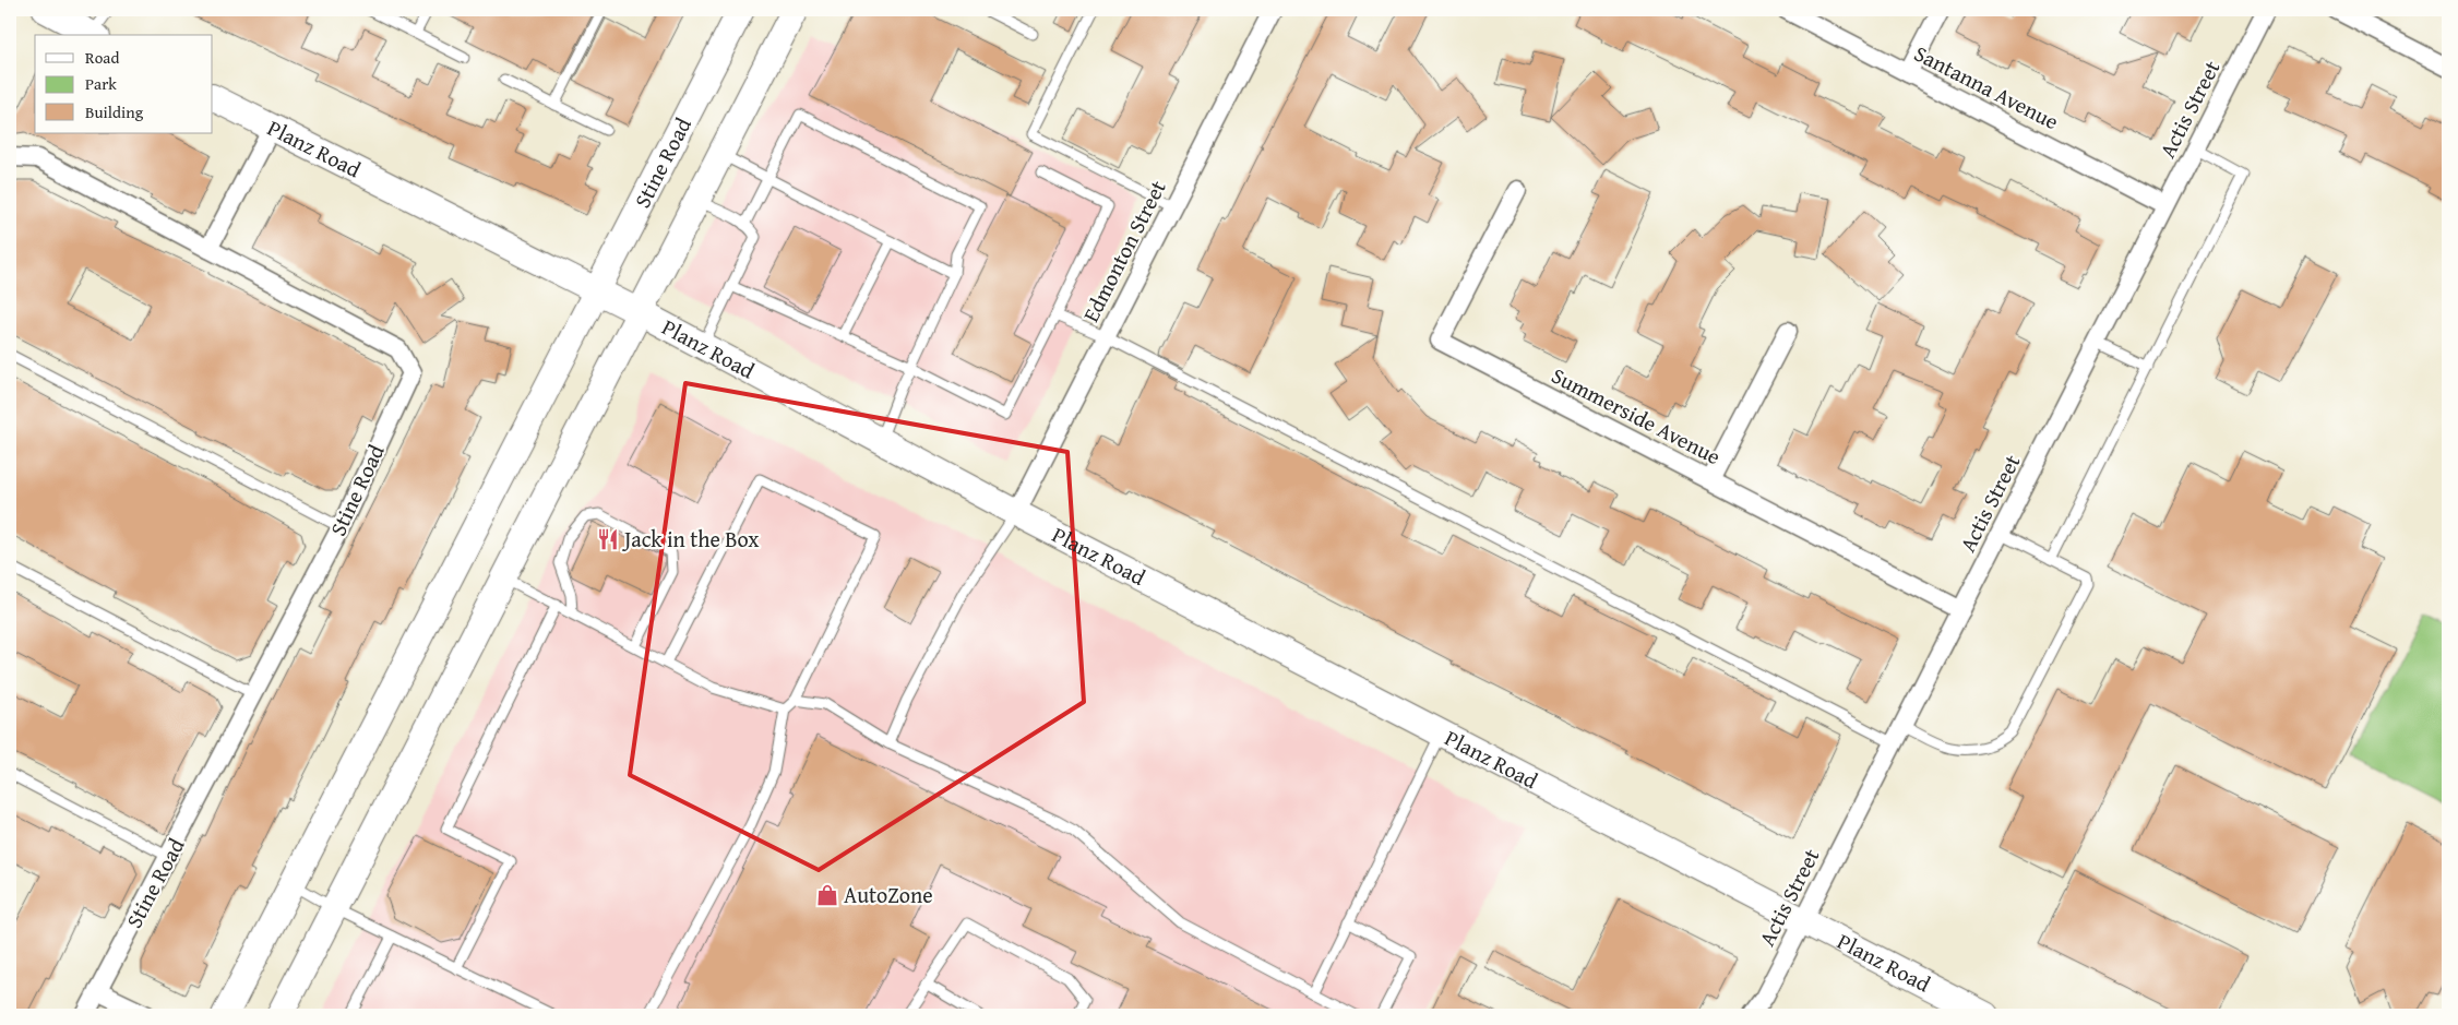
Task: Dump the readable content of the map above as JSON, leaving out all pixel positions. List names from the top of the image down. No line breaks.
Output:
{"streets":{"main road":["Planz Road","Stine Road"],"street":["Santanna Avenue","Actis Street","Edmonton Street","Summerside Avenue"]},"crossings":[["Santanna Avenue","Actis Street"],["Actis Street","Planz Road"],["Actis Street","Summerside Avenue"],["Planz Road","Stine Road"],["Planz Road","Edmonton Street"]],"places":{"restaurant":["Jack in the Box"],"shop":["AutoZone"]},"legend":["Road","Park","Building"]}
